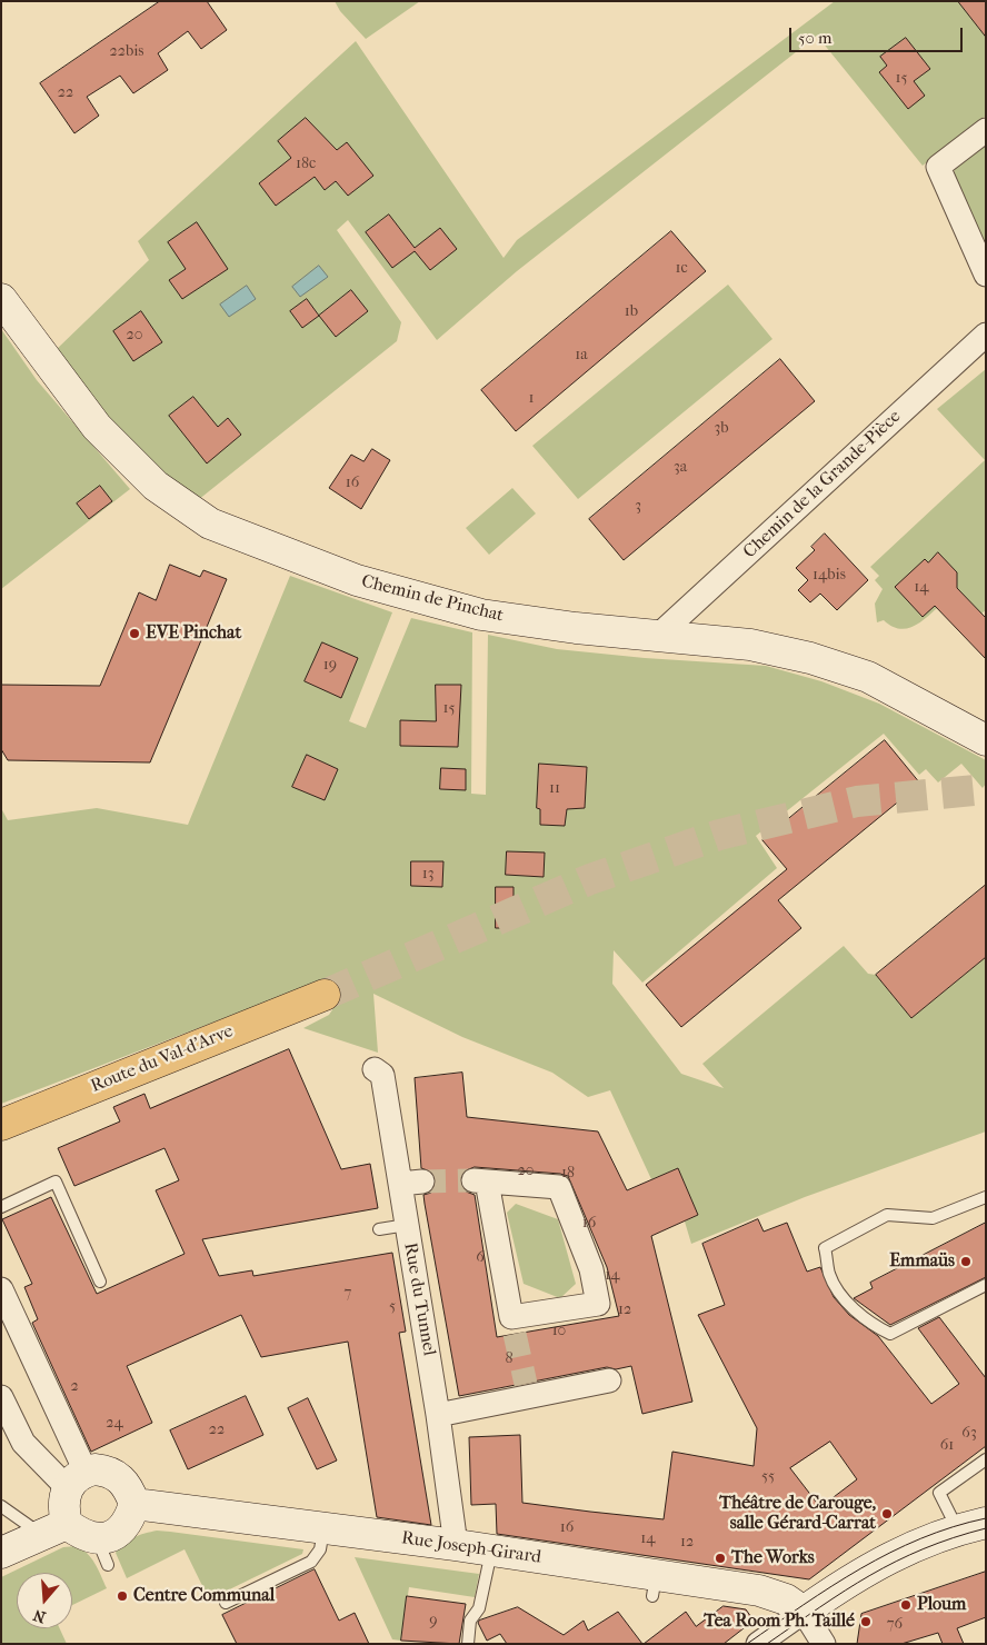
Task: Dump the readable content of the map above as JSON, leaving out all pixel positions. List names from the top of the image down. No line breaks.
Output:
{"streets":{"main road":["Route du Val-d'Arve"],"street":["Chemin de la Grande-Pièce","Chemin de Pinchat","Rue du Tunnel","Rue Joseph-Girard"]},"crossings":[["Chemin de la Grande-Pièce","Chemin de Pinchat"],["Rue du Tunnel","Rue Joseph-Girard"]],"places":["EVE Pinchat","Emmaüs","Théâtre de Carouge, salle Gérard-Carrat","The Works","Centre Communal","Ploum","Tea Room Ph. Taillé"],"house_numbers":["22bis","15","22","18c","1c","1b","20","1a","1","3b","3a","16","3","14bis","14","19","15","11","13","20","18","16","6","14","7","5","12","10","8","2","24","22","63","61","55","16","14","12","9","76"],"scale_bar":"50 m","north":"bottom"}
